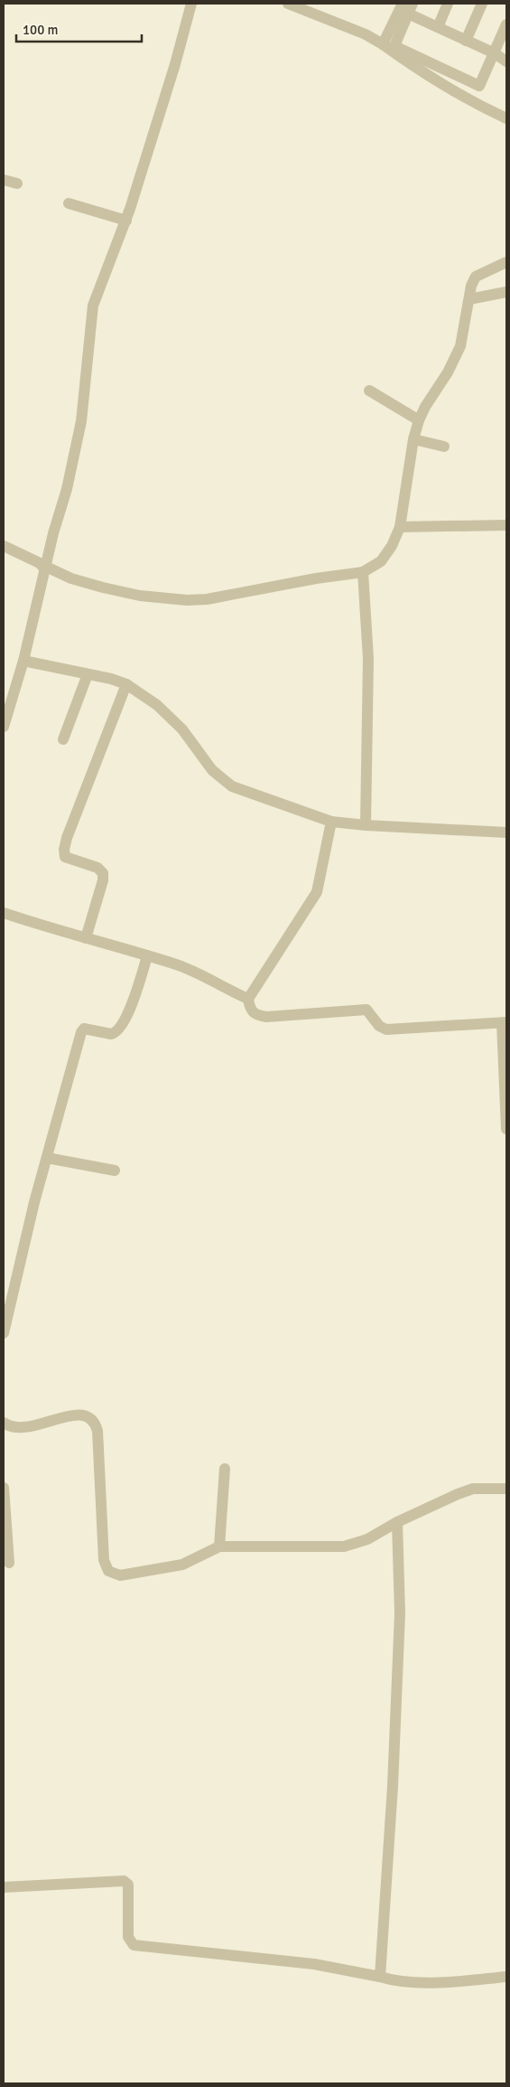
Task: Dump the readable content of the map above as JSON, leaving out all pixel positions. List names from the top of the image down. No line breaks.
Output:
{"scale_bar":"100 m"}
